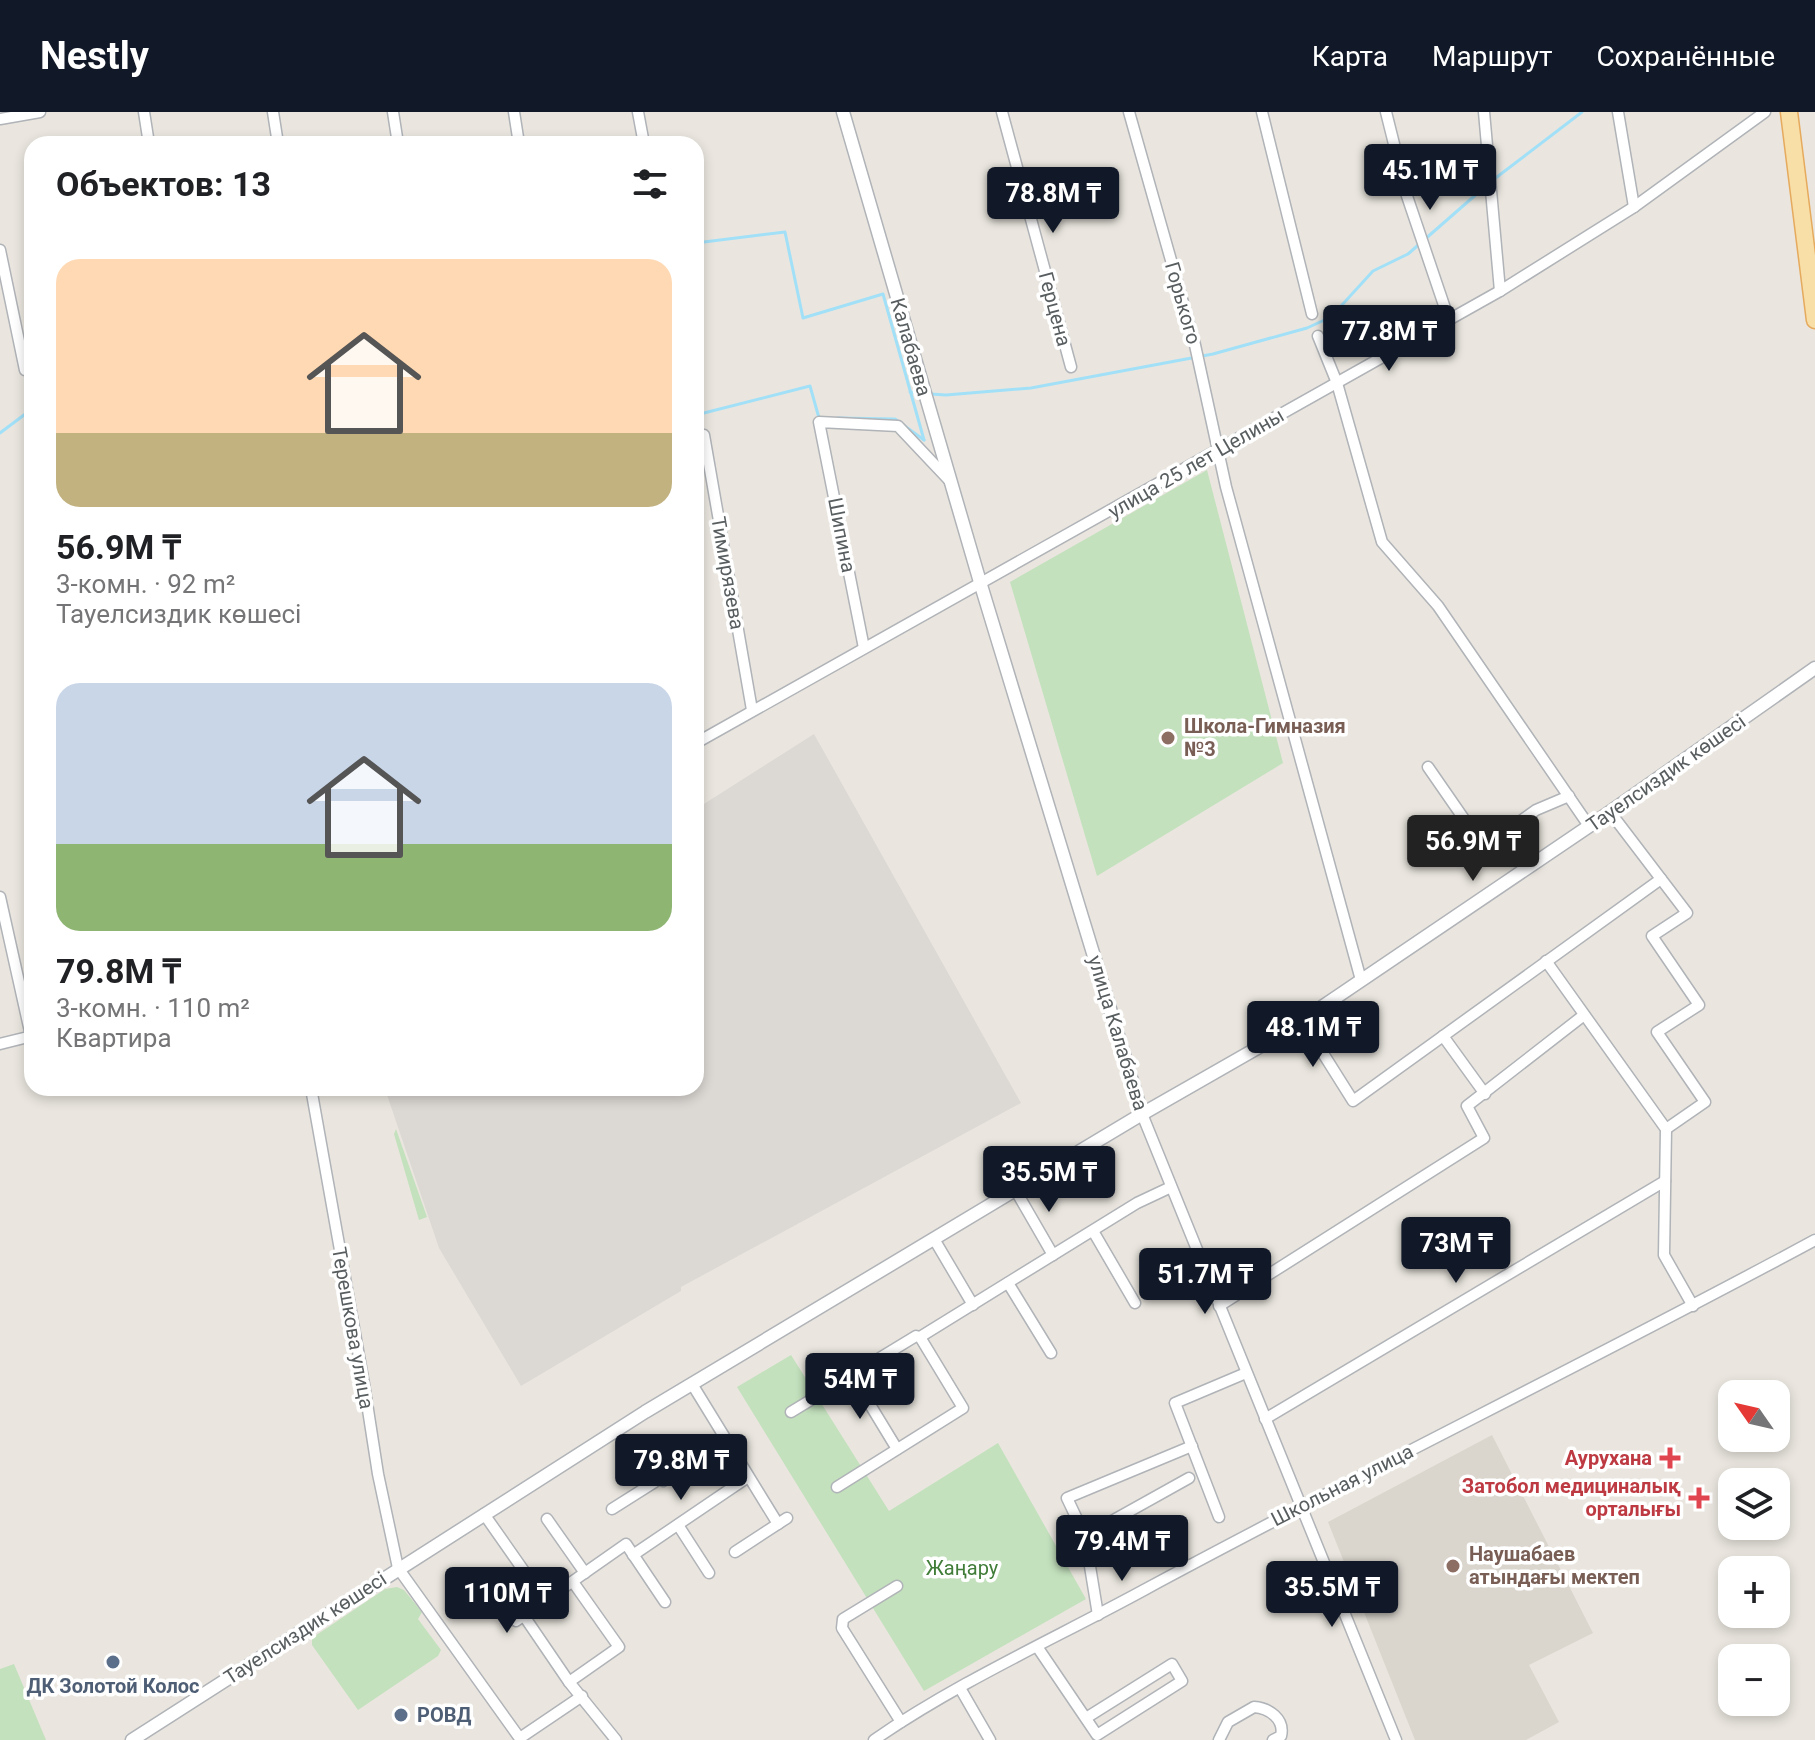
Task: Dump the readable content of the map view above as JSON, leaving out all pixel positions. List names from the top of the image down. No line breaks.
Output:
{"streets":{"street":["Горького","Герцена","Калабаева","улица 25 лет Целины","Шипина","Тимирязева","Тауелсиздик көшесі","улица Калабаева","Терешкова улица","Школьная улица"]},"crossings":[["Горького","улица 25 лет Целины"],["Горького","Тауелсиздик көшесі"],["Калабаева","улица 25 лет Целины"],["Калабаева","Шипина"],["Калабаева","улица Калабаева"],["улица 25 лет Целины","Шипина"],["улица 25 лет Целины","Тимирязева"],["улица 25 лет Целины","улица Калабаева"],["Тауелсиздик көшесі","улица Калабаева"],["Тауелсиздик көшесі","Терешкова улица"],["улица Калабаева","Школьная улица"]],"parks":["Жаңару"],"places":{"other":["Школа-Гимназия №3","Наушабаев атындағы мектеп","ДК Золотой Колос","РОВД"],"health":["Аурухана","Затобол медициналық орталығы"]},"north":"top left","page":{"header":"Nestly","nav":["Карта","Маршрут","Сохранённые"],"heading":"Объектов: 13","price":["45.1M ₸","78.8M ₸","77.8M ₸","56.9M ₸","48.1M ₸","35.5M ₸","73M ₸","51.7M ₸","54M ₸","79.8M ₸","79.4M ₸","35.5M ₸","110M ₸"],"list":[{"name":"56.9M ₸","note":"3-комн. · 92 m² · Тауелсиздик көшесі"},{"name":"79.8M ₸","note":"3-комн. · 110 m² · Квартира"}],"map_buttons":["+","−"]}}
